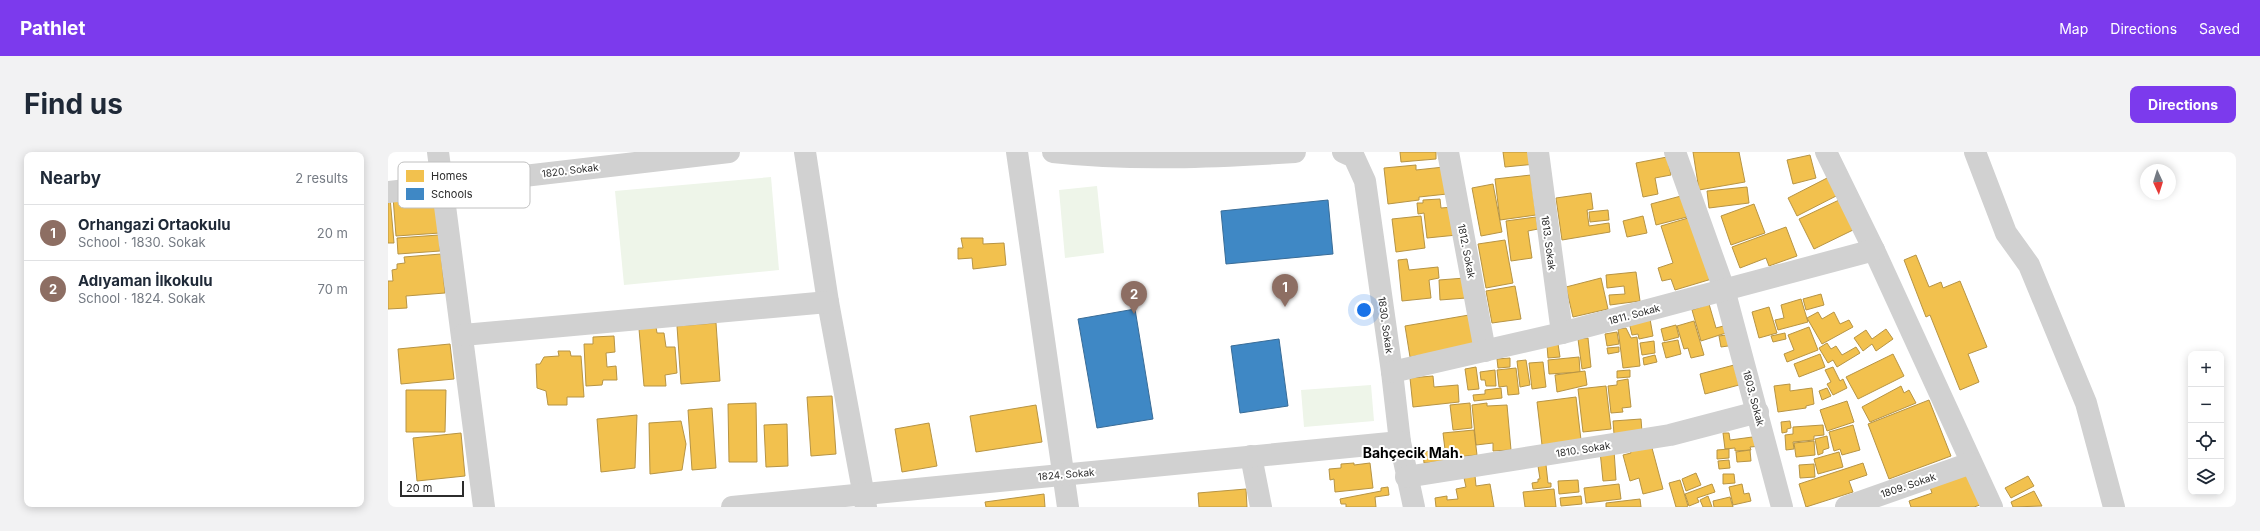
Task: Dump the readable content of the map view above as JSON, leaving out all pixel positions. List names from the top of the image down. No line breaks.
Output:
{"streets":{"street":["1820. Sokak","1813. Sokak","1812. Sokak","1811. Sokak","1830. Sokak","1803. Sokak","1810. Sokak","1824. Sokak","1809. Sokak"]},"crossings":[["1813. Sokak","1811. Sokak"],["1812. Sokak","1811. Sokak"],["1811. Sokak","1830. Sokak"],["1811. Sokak","1803. Sokak"],["1830. Sokak","1810. Sokak"],["1830. Sokak","1824. Sokak"],["1803. Sokak","1810. Sokak"]],"districts":["Bahçecik Mah."],"legend":["Homes","Schools"],"scale_bar":"20 m","north":"bottom","page":{"header":"Pathlet","nav":["Map","Directions","Saved"],"buttons":"Directions","title":"Find us","heading":["Nearby","2 results"],"list":[{"mark":"1","name":"Orhangazi Ortaokulu","note":"School · 1830. Sokak","value":"20 m"},{"mark":"2","name":"Adıyaman İlkokulu","note":"School · 1824. Sokak","value":"70 m"}],"pins":["1","2"],"map_buttons":["+","−"],"scale":"20 m"}}
